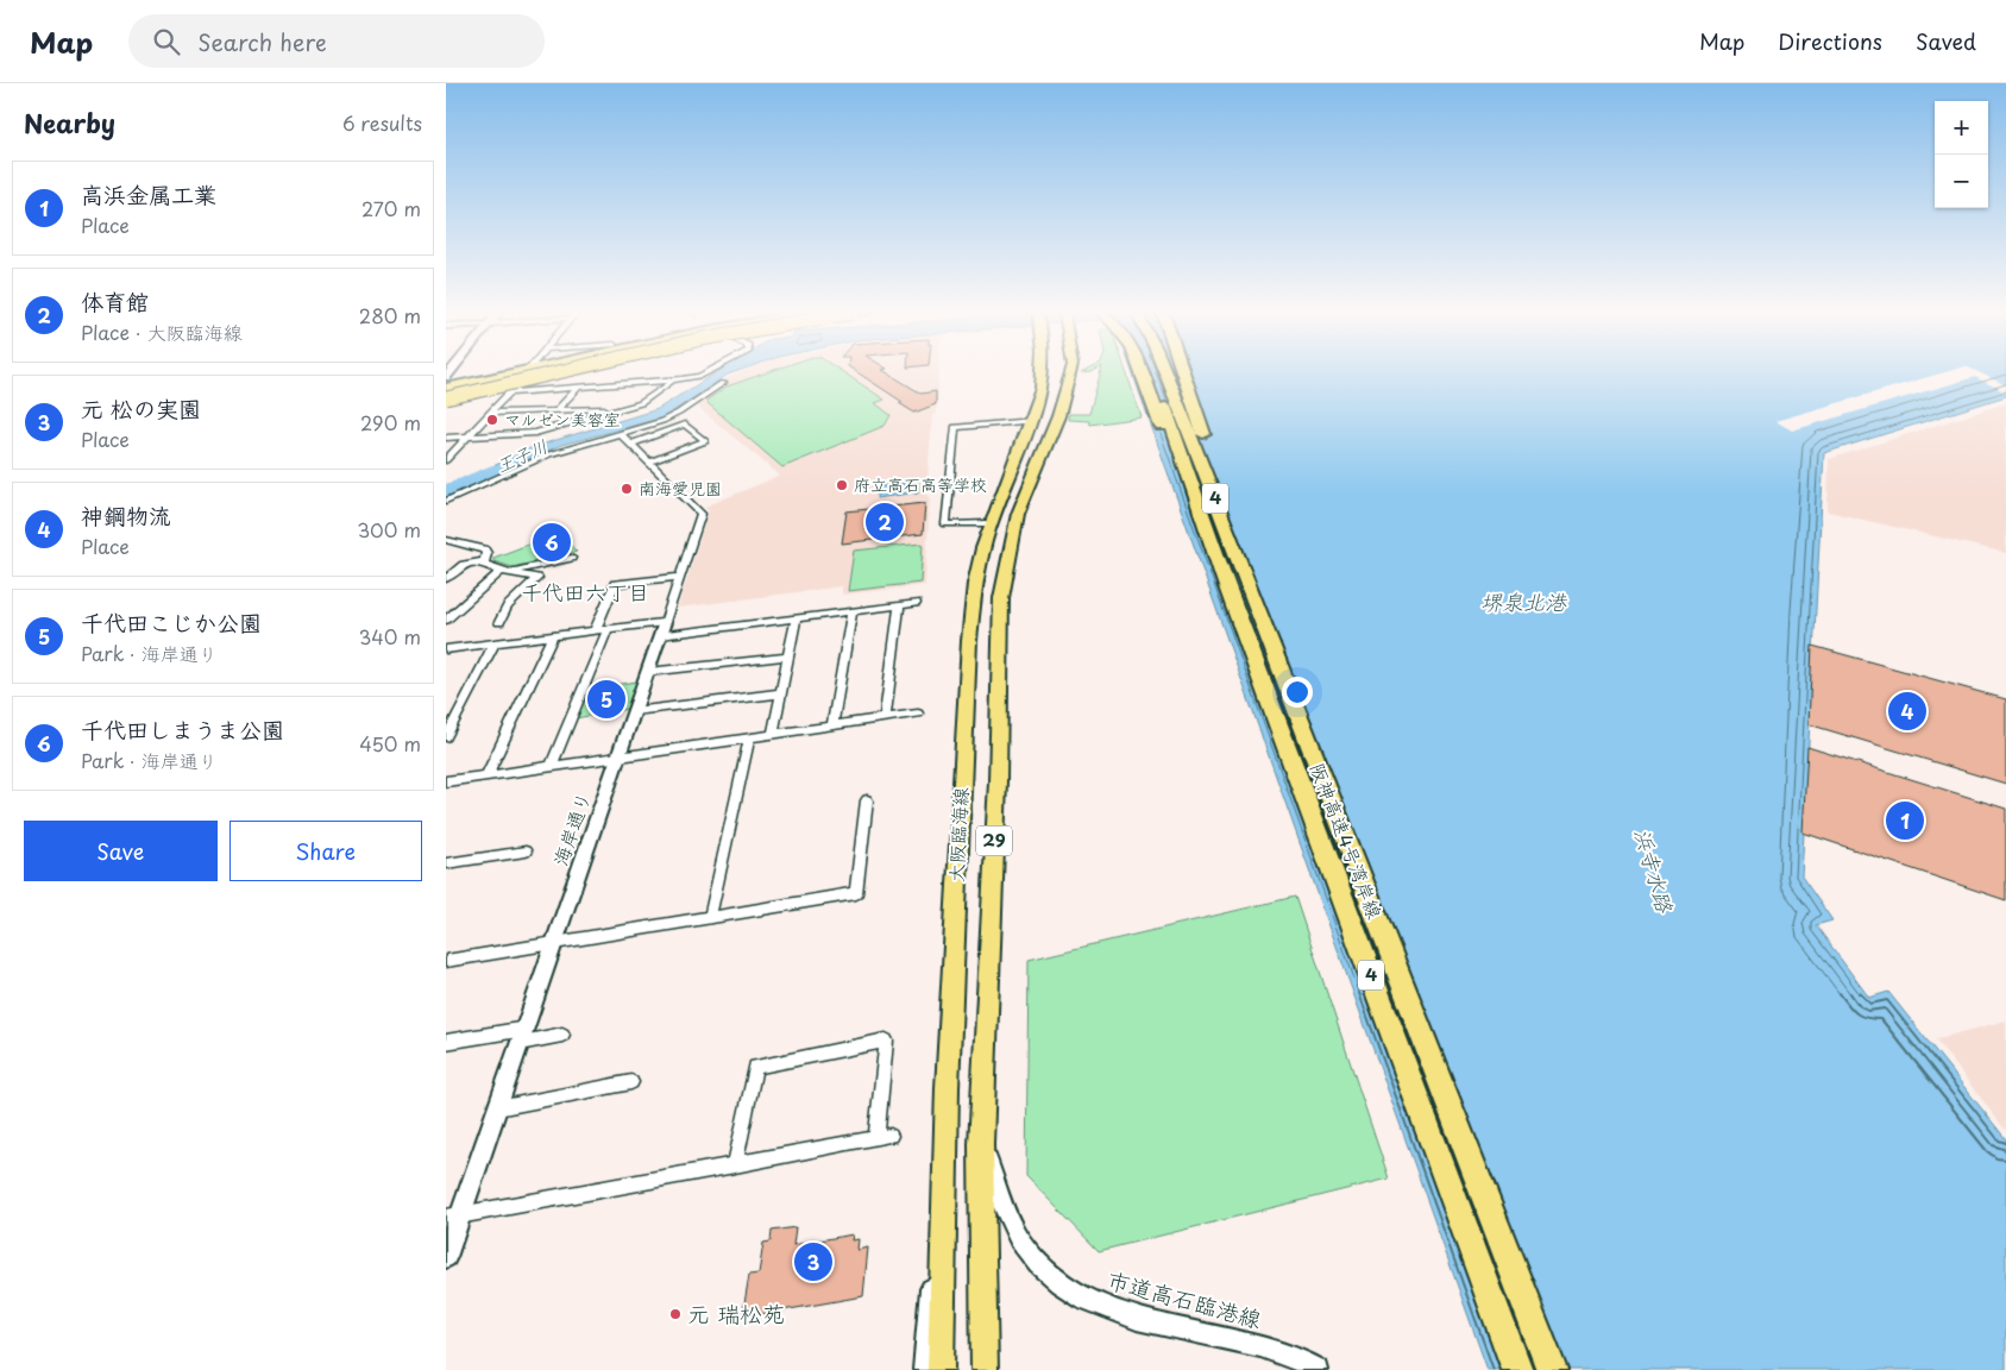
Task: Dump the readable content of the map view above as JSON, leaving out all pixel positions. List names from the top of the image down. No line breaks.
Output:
{"streets":{"highway":["4","阪神高速4号湾岸線"],"main road":["大阪臨海線","29"],"street":["海岸通り","市道高石臨港線"]},"crossings":[["大阪臨海線","市道高石臨港線"]],"districts":["千代田六丁目"],"water":["王子川","堺泉北港","浜寺水路"],"places":["マルゼン美容室","府立高石高等学校","南海愛児園","元 瑞松苑"],"page":{"header":"Map","search":"Search here","nav":["Map","Directions","Saved"],"heading":["Nearby","6 results"],"map_buttons":["+","−"],"list":[{"mark":"1","name":"高浜金属工業","note":"Place","value":"270 m"},{"mark":"2","name":"体育館","note":"Place · 大阪臨海線","value":"280 m"},{"mark":"3","name":"元 松の実園","note":"Place","value":"290 m"},{"mark":"4","name":"神鋼物流","note":"Place","value":"300 m"},{"mark":"5","name":"千代田こじか公園","note":"Park · 海岸通り","value":"340 m"},{"mark":"6","name":"千代田しまうま公園","note":"Park · 海岸通り","value":"450 m"}],"pins":["2","6","5","4","1","3"],"buttons":["Save","Share"]}}
